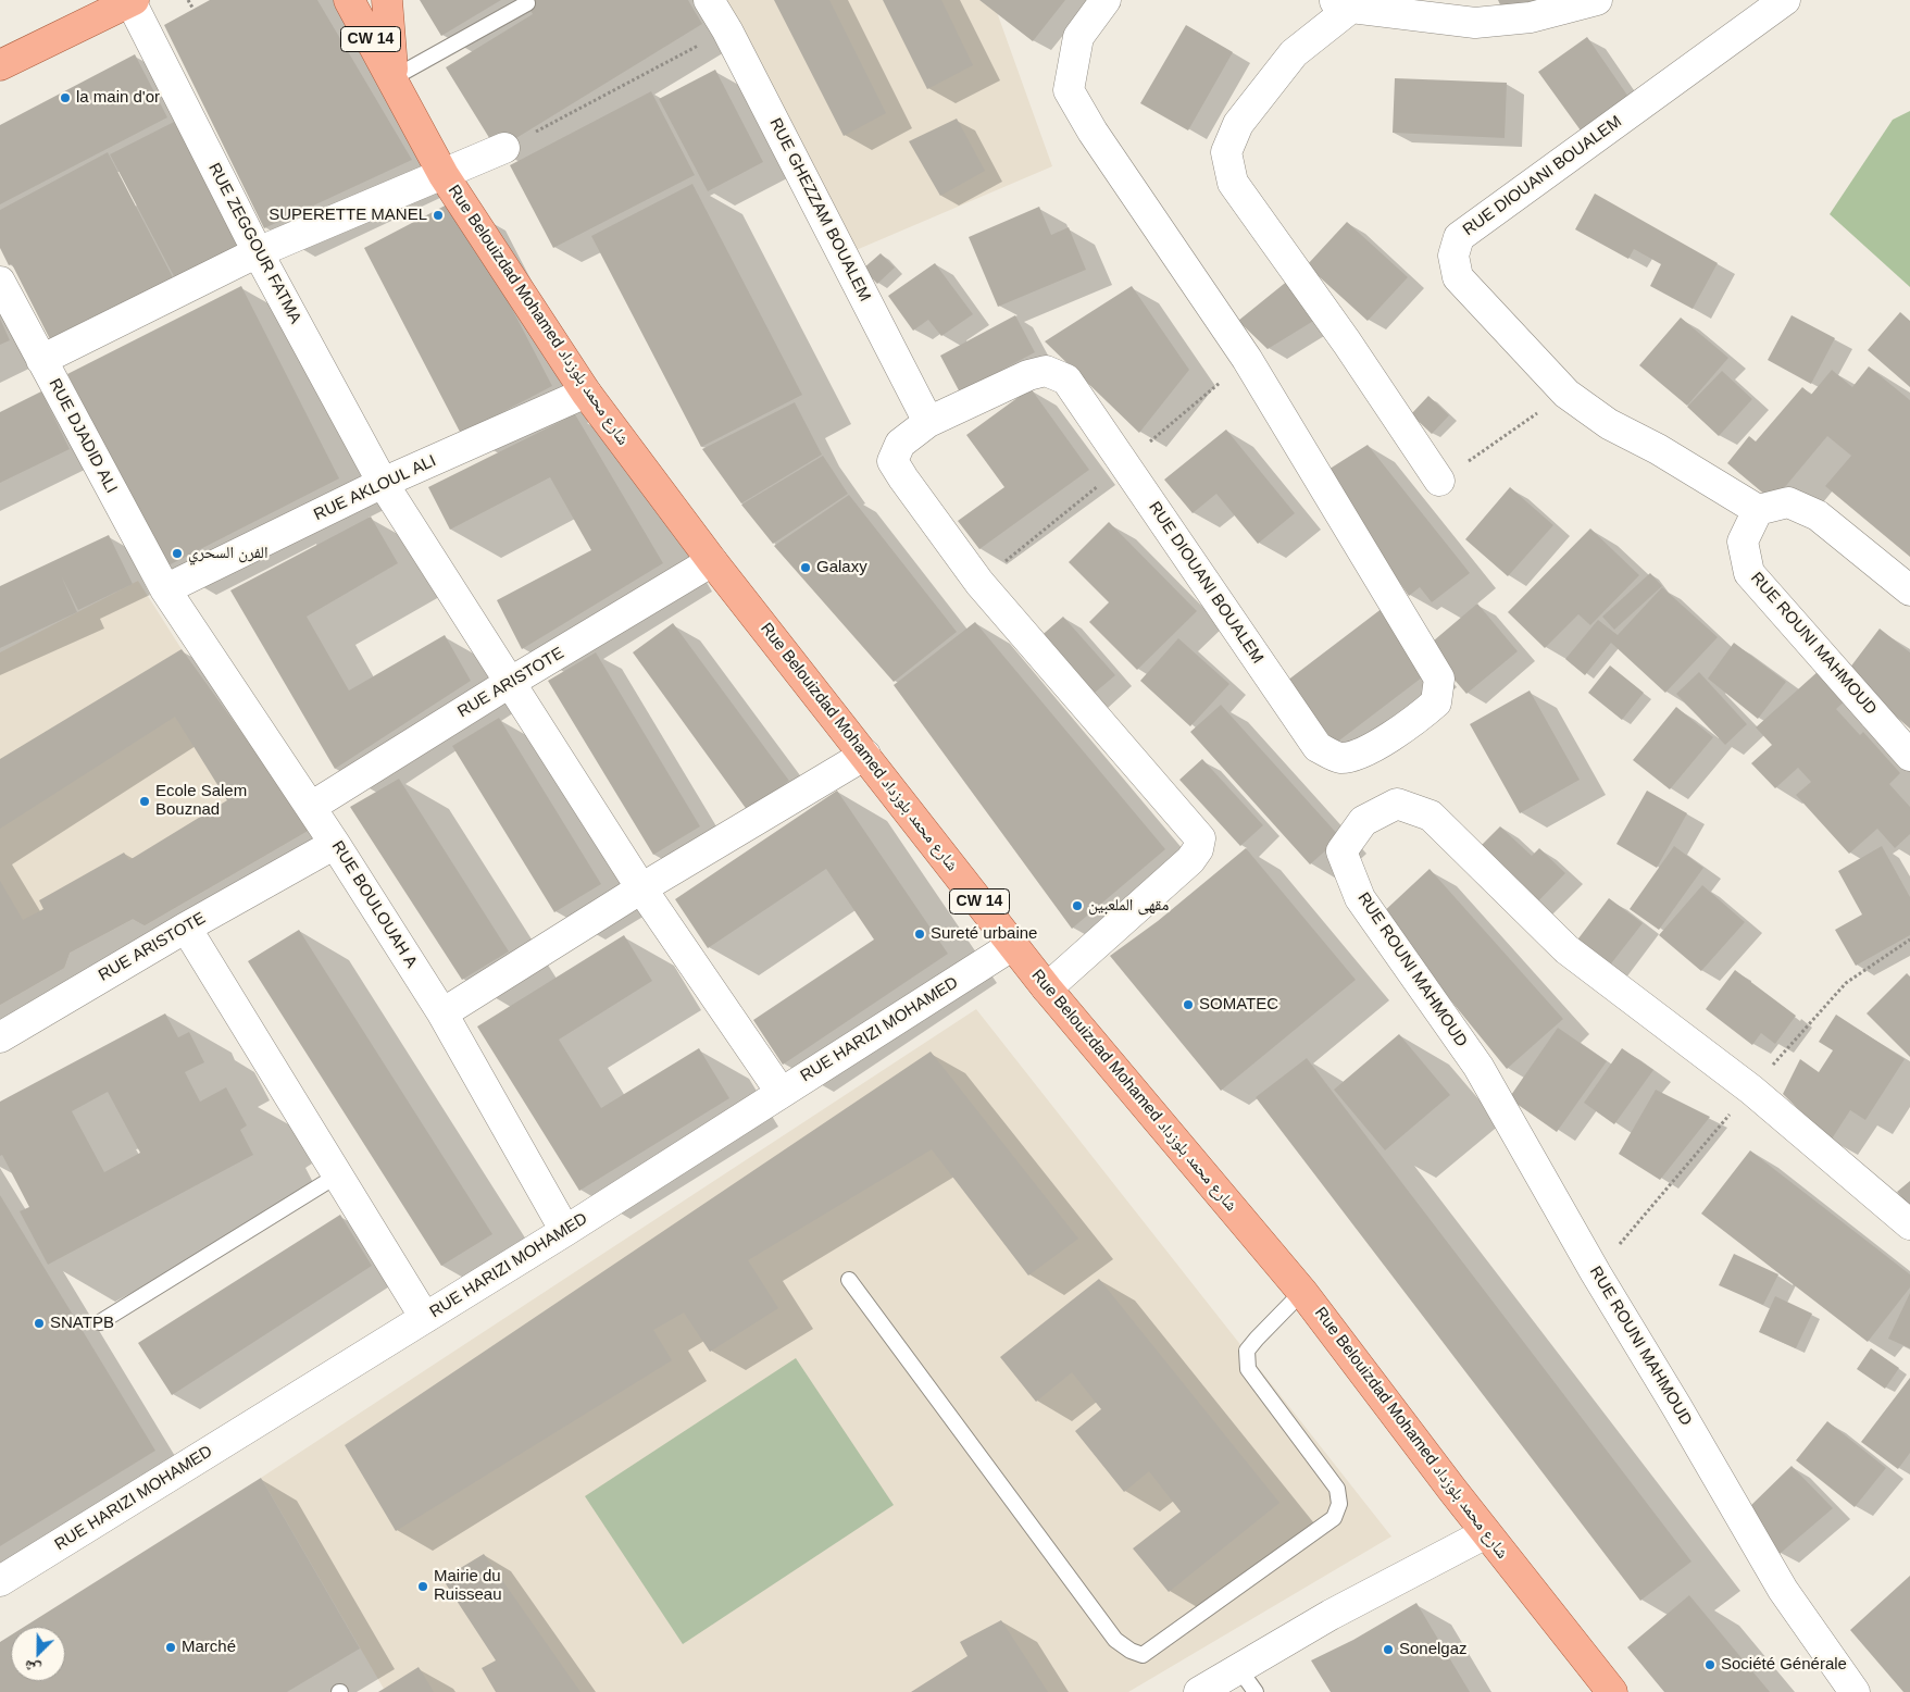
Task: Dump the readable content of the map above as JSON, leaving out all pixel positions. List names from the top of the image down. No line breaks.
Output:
{"streets":{"main road":["CW 14","Rue Belouizdad Mohamed شارع محمد بلوزداد"],"street":["RUE DIOUANI BOUALEM","RUE GHEZZAM BOUALEM","RUE ZEGGOUR FATMA","RUE DJADID ALI","RUE AKLOUL ALI","RUE ROUNI MAHMOUD","RUE ARISTOTE","RUE BOULOUAH A","RUE HARIZI MOHAMED"]},"crossings":[["CW 14","Rue Belouizdad Mohamed شارع محمد بلوزداد"],["RUE DIOUANI BOUALEM","RUE GHEZZAM BOUALEM"],["RUE DIOUANI BOUALEM","Rue Belouizdad Mohamed شارع محمد بلوزداد"],["RUE DIOUANI BOUALEM","RUE ROUNI MAHMOUD"],["RUE ZEGGOUR FATMA","RUE AKLOUL ALI"],["RUE ZEGGOUR FATMA","RUE ARISTOTE"],["RUE ZEGGOUR FATMA","RUE HARIZI MOHAMED"],["Rue Belouizdad Mohamed شارع محمد بلوزداد","RUE AKLOUL ALI"],["Rue Belouizdad Mohamed شارع محمد بلوزداد","RUE ARISTOTE"],["Rue Belouizdad Mohamed شارع محمد بلوزداد","RUE HARIZI MOHAMED"],["RUE DJADID ALI","RUE AKLOUL ALI"],["RUE DJADID ALI","RUE BOULOUAH A"],["RUE AKLOUL ALI","RUE BOULOUAH A"],["RUE ARISTOTE","RUE BOULOUAH A"],["RUE BOULOUAH A","RUE HARIZI MOHAMED"]],"places":["la main d'or","SUPERETTE MANEL","الفرن السحري","Galaxy","Ecole Salem Bouznad","مقهى الملعبين","Sureté urbaine","SOMATEC","SNATPB","Mairie du Ruisseau","Marché","Sonelgaz","Société Générale"],"north":"bottom left"}
